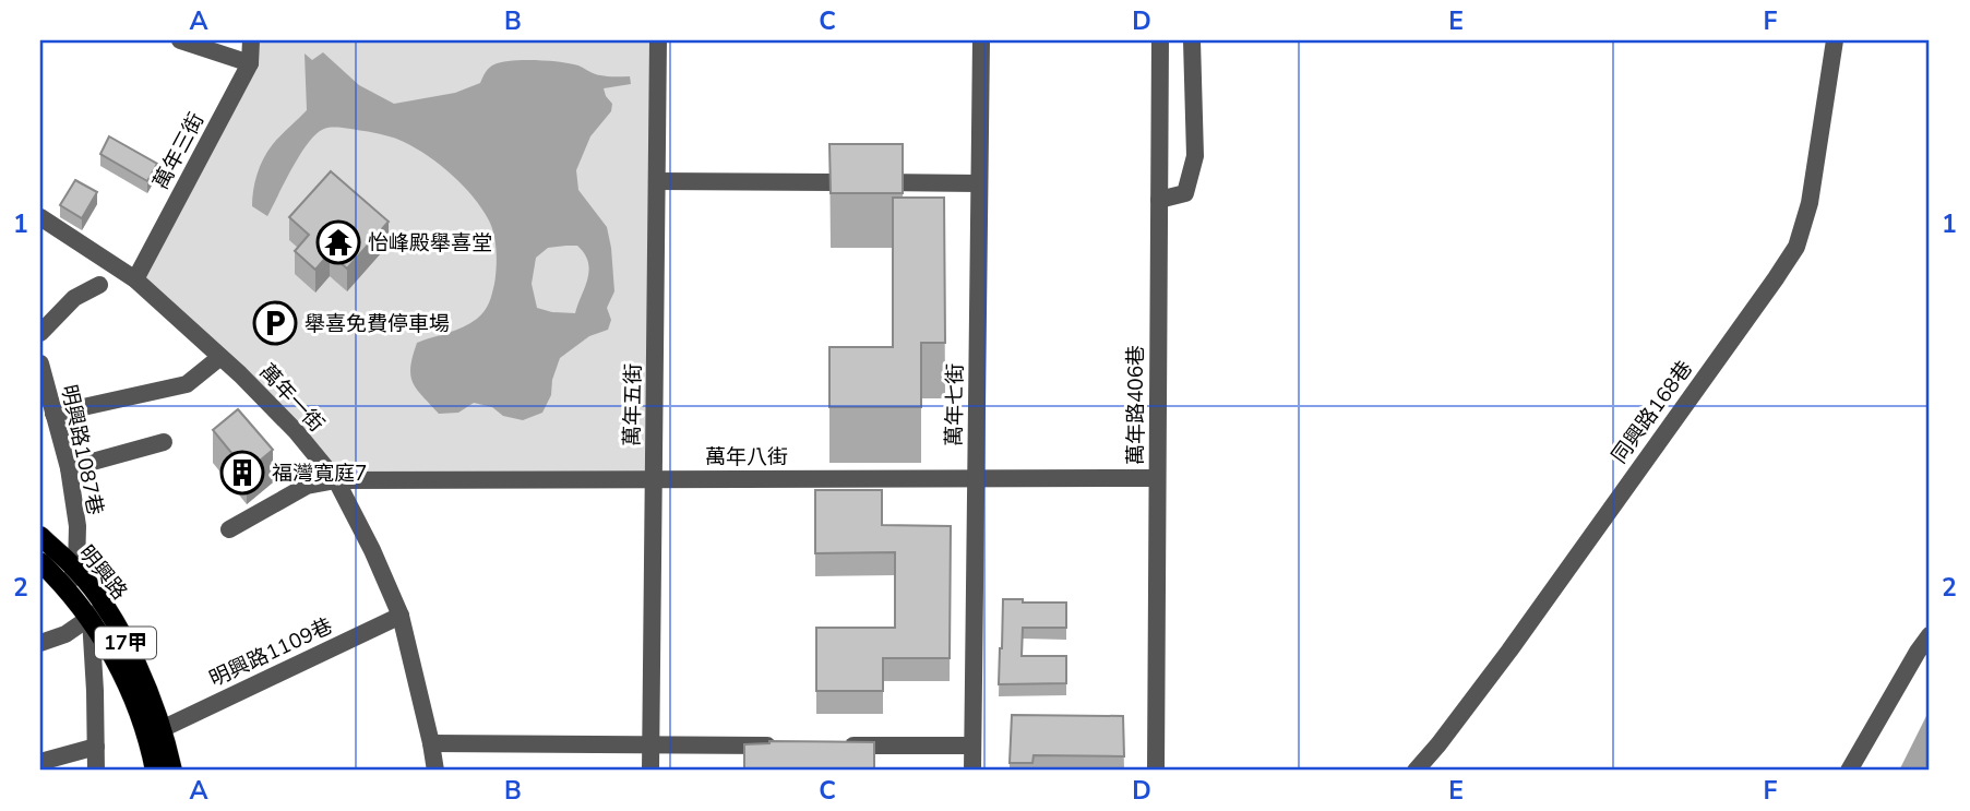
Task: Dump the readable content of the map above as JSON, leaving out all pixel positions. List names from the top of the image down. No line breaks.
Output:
{"streets":{"main road":["明興路","17甲"],"street":["萬年三街","萬年一街","萬年五街","萬年七街","萬年路406巷","同興路168巷","明興路1087巷","萬年八街","明興路1109巷"]},"crossings":[["萬年三街","萬年一街"],["萬年一街","萬年八街"],["萬年一街","明興路1109巷"],["萬年五街","萬年八街"],["萬年七街","萬年八街"],["萬年路406巷","萬年八街"],["明興路1087巷","明興路"],["明興路","明興路1109巷"]],"places":{"temple":["怡峰殿舉喜堂"],"parking":["舉喜免費停車場"],"building":["福灣寬庭7"]},"grid":{"columns":["A","B","C","D","E","F"],"rows":["1","2"]}}
